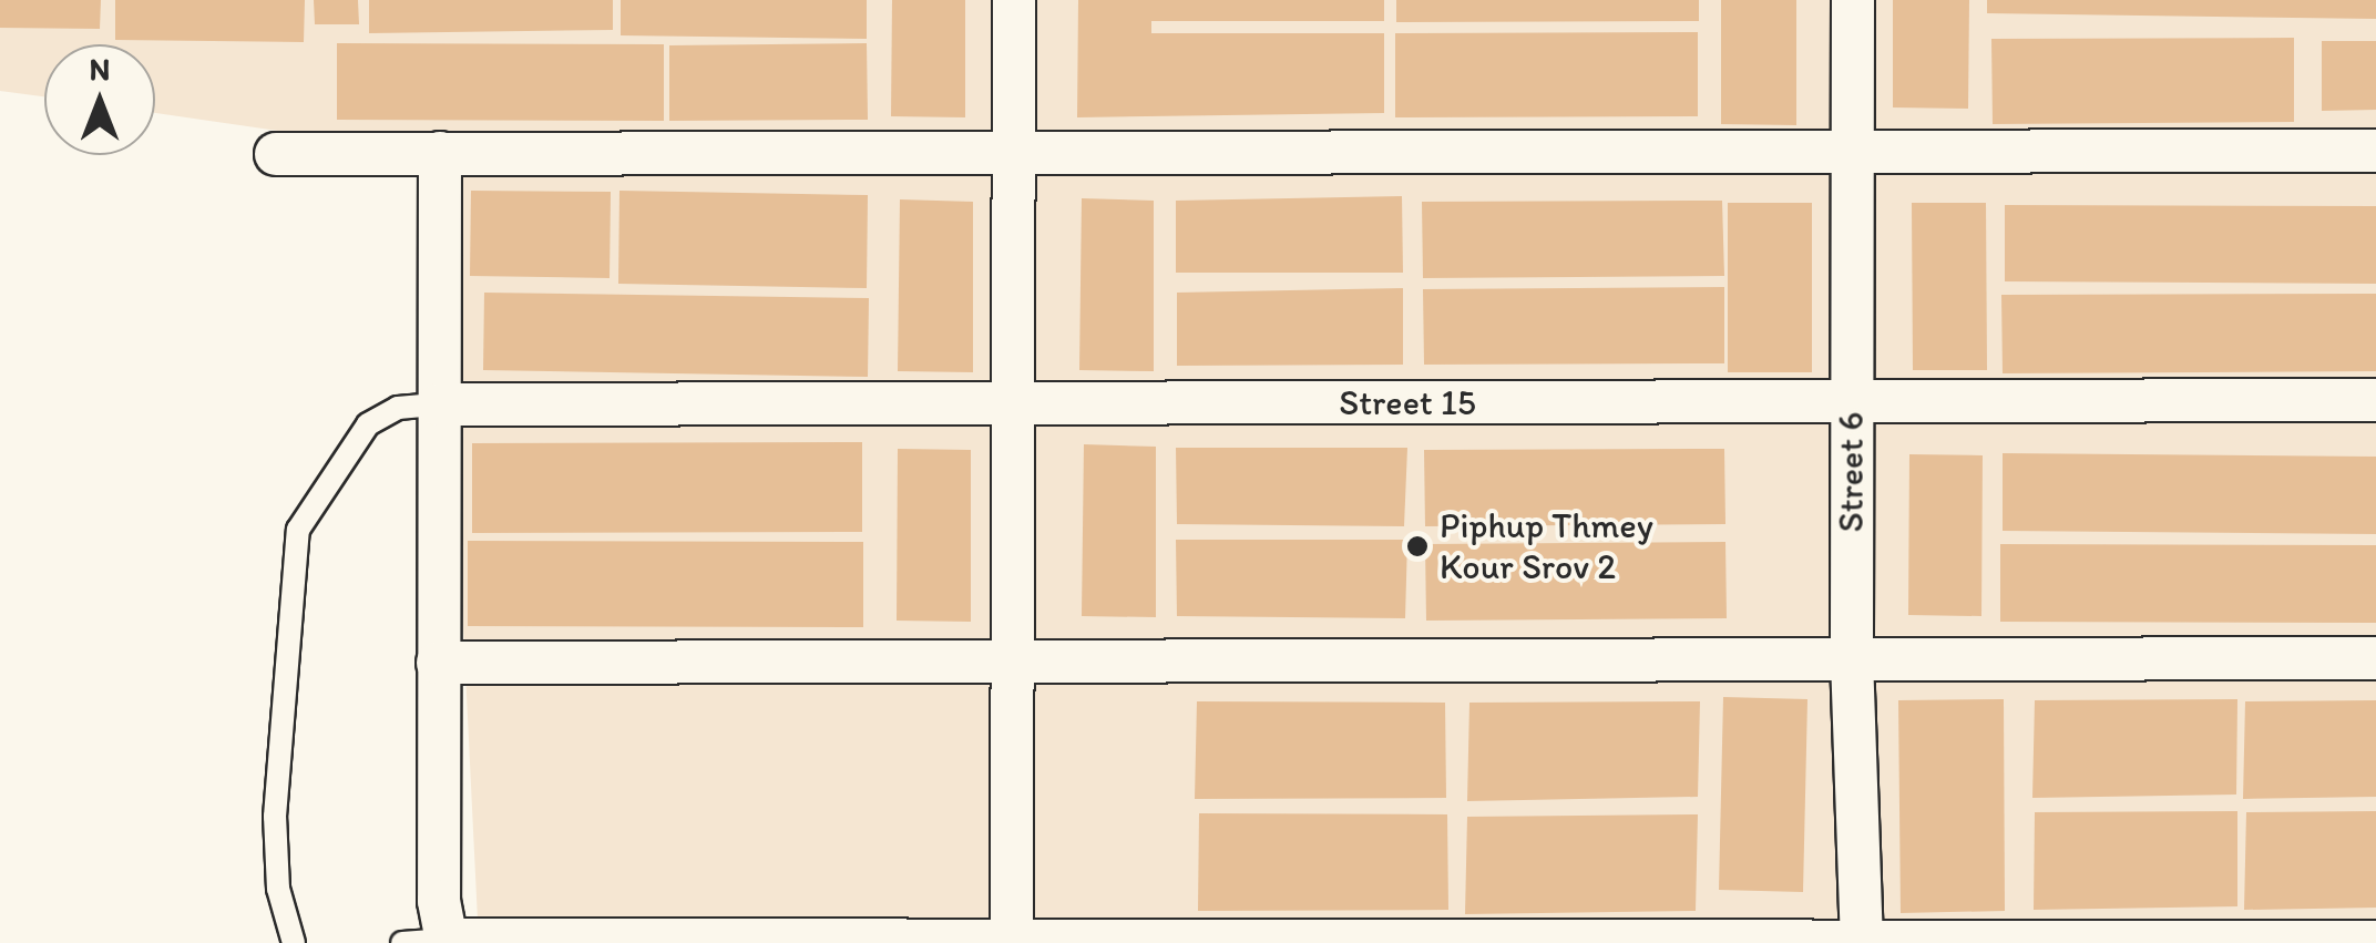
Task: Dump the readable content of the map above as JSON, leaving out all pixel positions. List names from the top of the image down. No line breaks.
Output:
{"streets":{"street":["Street 15","Street 6"]},"crossings":[["Street 15","Street 6"]],"places":["Piphup Thmey Kour Srov 2"],"north":"top"}
